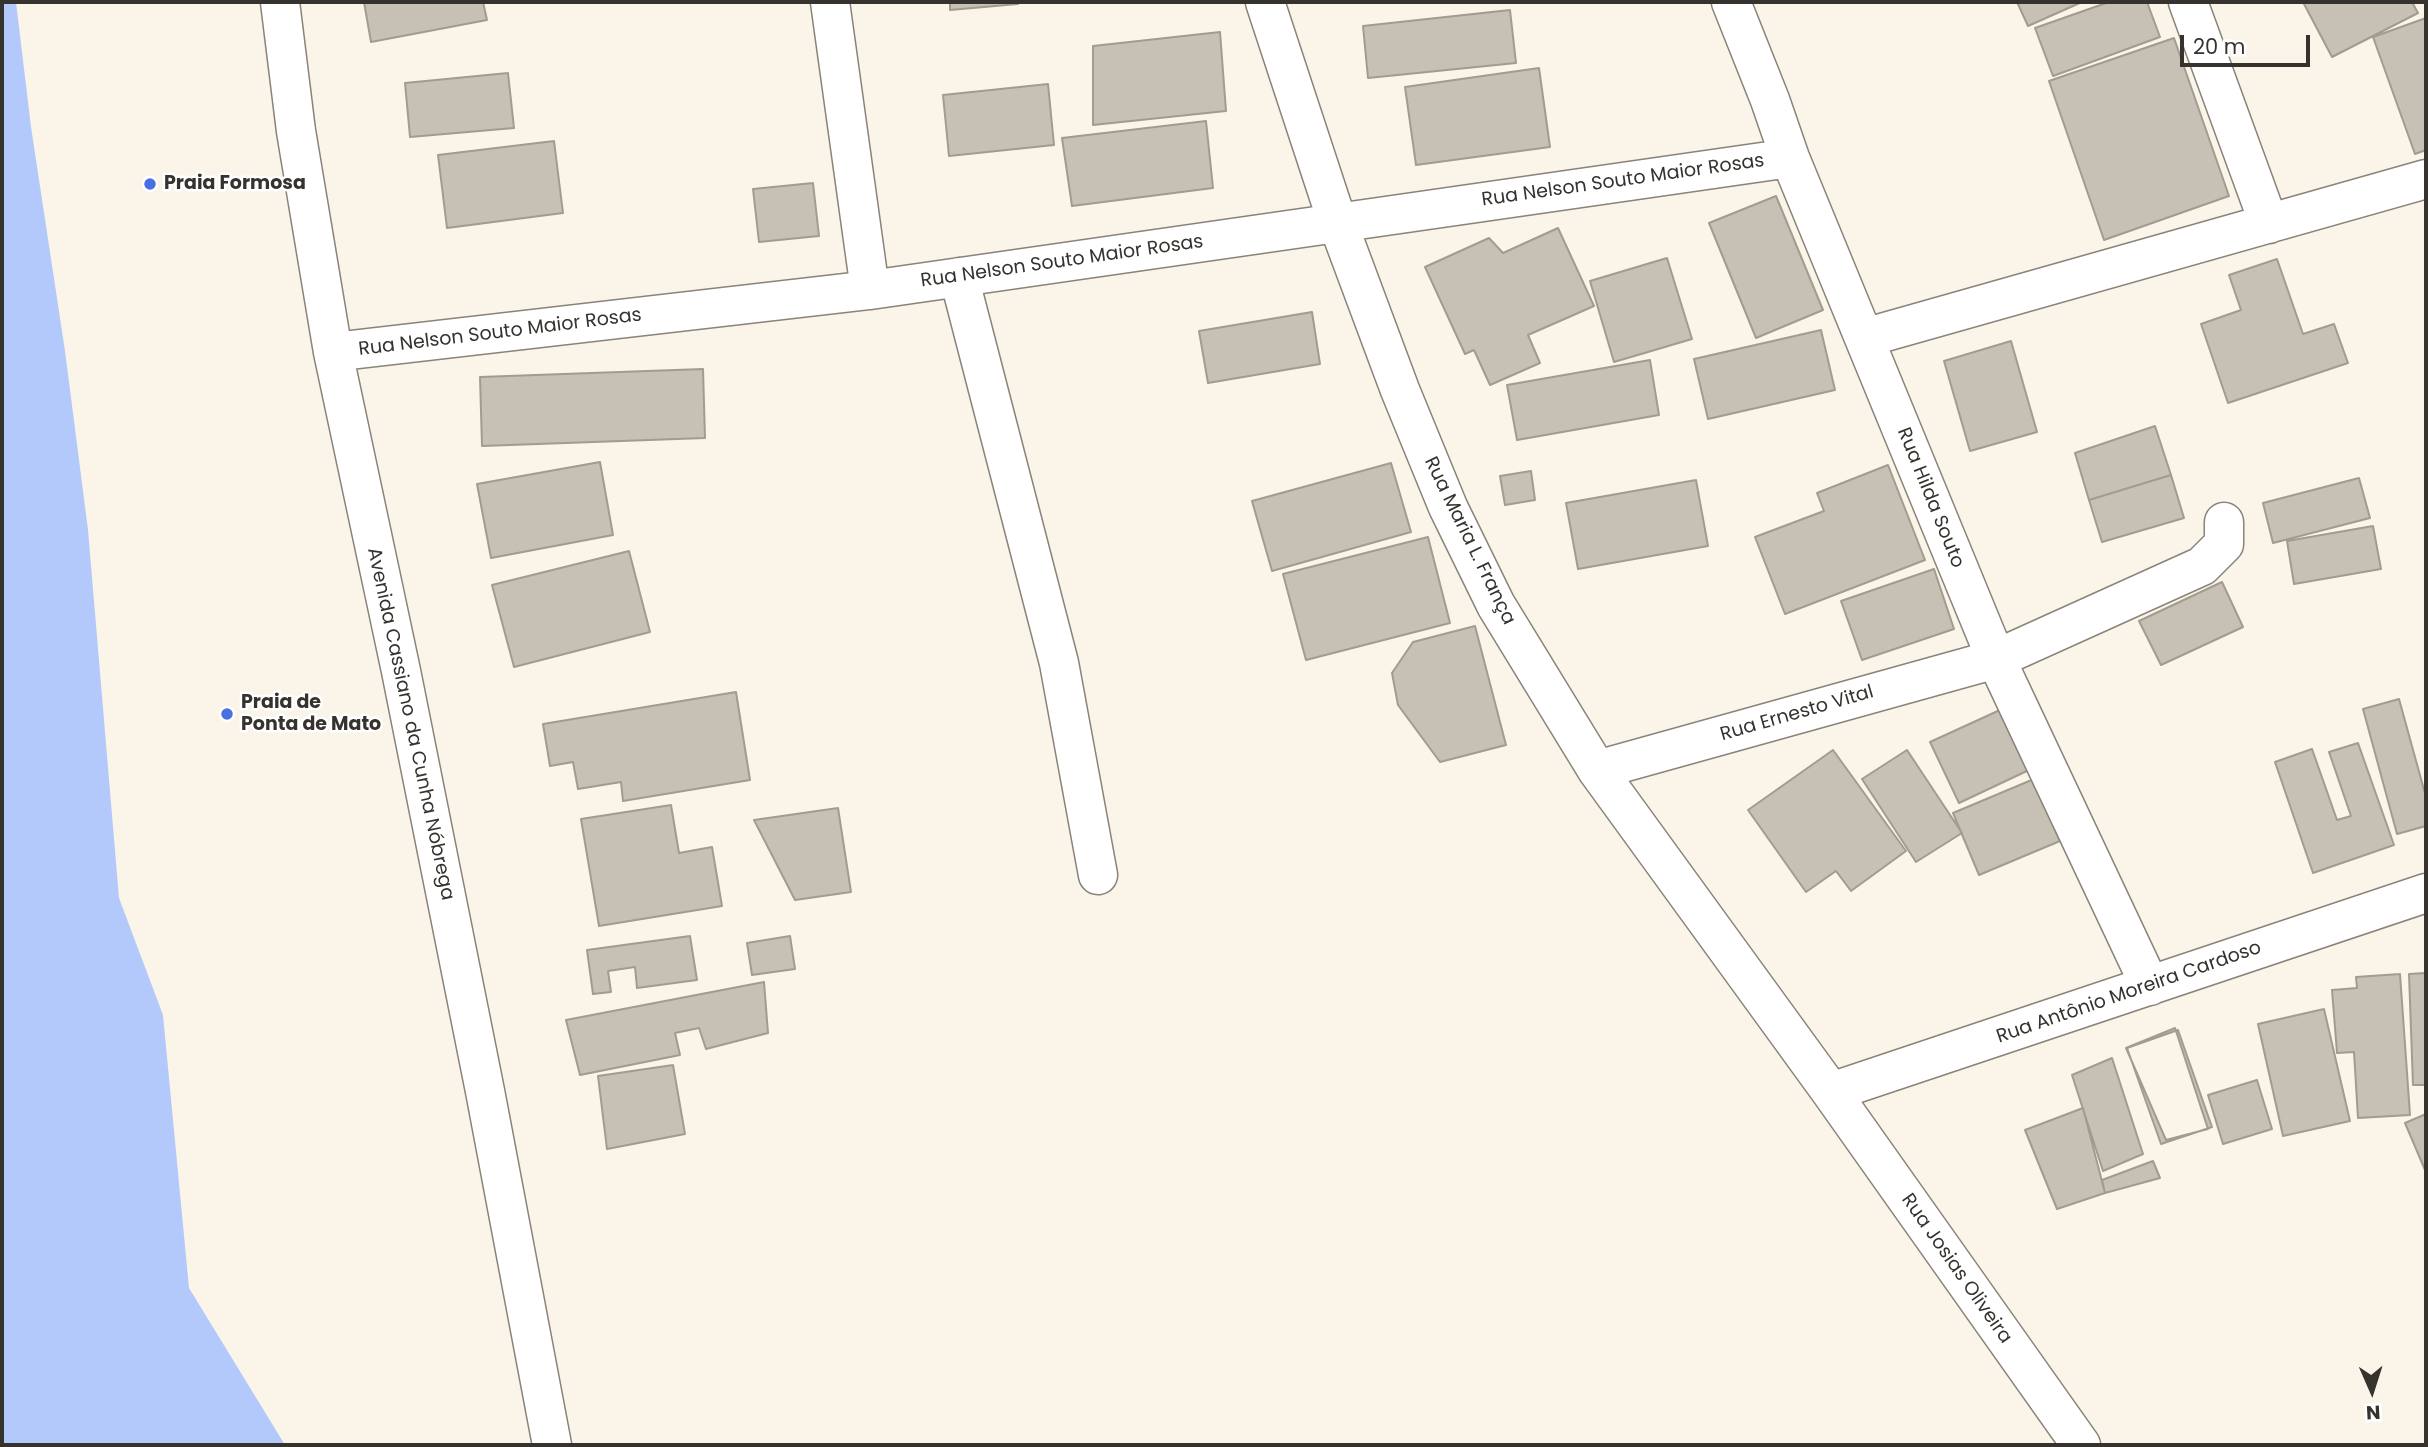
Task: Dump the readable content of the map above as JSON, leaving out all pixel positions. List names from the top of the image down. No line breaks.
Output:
{"streets":{"street":["Rua Nelson Souto Maior Rosas","Rua Hilda Souto","Rua Maria L. França","Rua Ernesto Vital","Avenida Cassiano da Cunha Nóbrega","Rua Antônio Moreira Cardoso","Rua Josias Oliveira"]},"crossings":[["Rua Nelson Souto Maior Rosas","Rua Hilda Souto"],["Rua Nelson Souto Maior Rosas","Rua Maria L. França"],["Rua Nelson Souto Maior Rosas","Avenida Cassiano da Cunha Nóbrega"],["Rua Hilda Souto","Rua Ernesto Vital"],["Rua Hilda Souto","Rua Antônio Moreira Cardoso"],["Rua Maria L. França","Rua Ernesto Vital"],["Rua Maria L. França","Rua Antônio Moreira Cardoso"],["Rua Maria L. França","Rua Josias Oliveira"],["Rua Antônio Moreira Cardoso","Rua Josias Oliveira"]],"places":["Praia Formosa","Praia de Ponta de Mato"],"scale_bar":"20 m","north":"bottom"}
